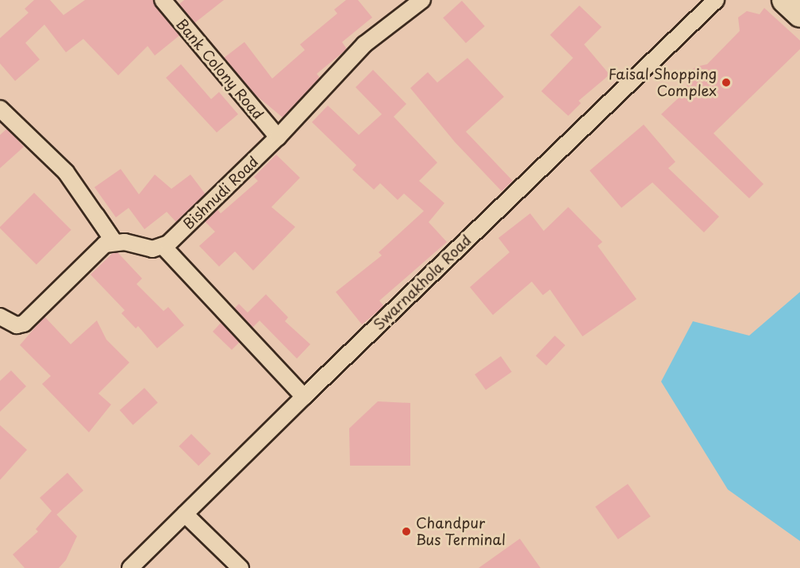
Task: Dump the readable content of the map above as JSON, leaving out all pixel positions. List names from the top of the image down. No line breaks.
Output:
{"streets":{"street":["Bank Colony Road","Bishnudi Road","Swarnakhola Road"]},"crossings":[["Bank Colony Road","Bishnudi Road"]],"places":["Faisal Shopping Complex","Chandpur Bus Terminal"]}
